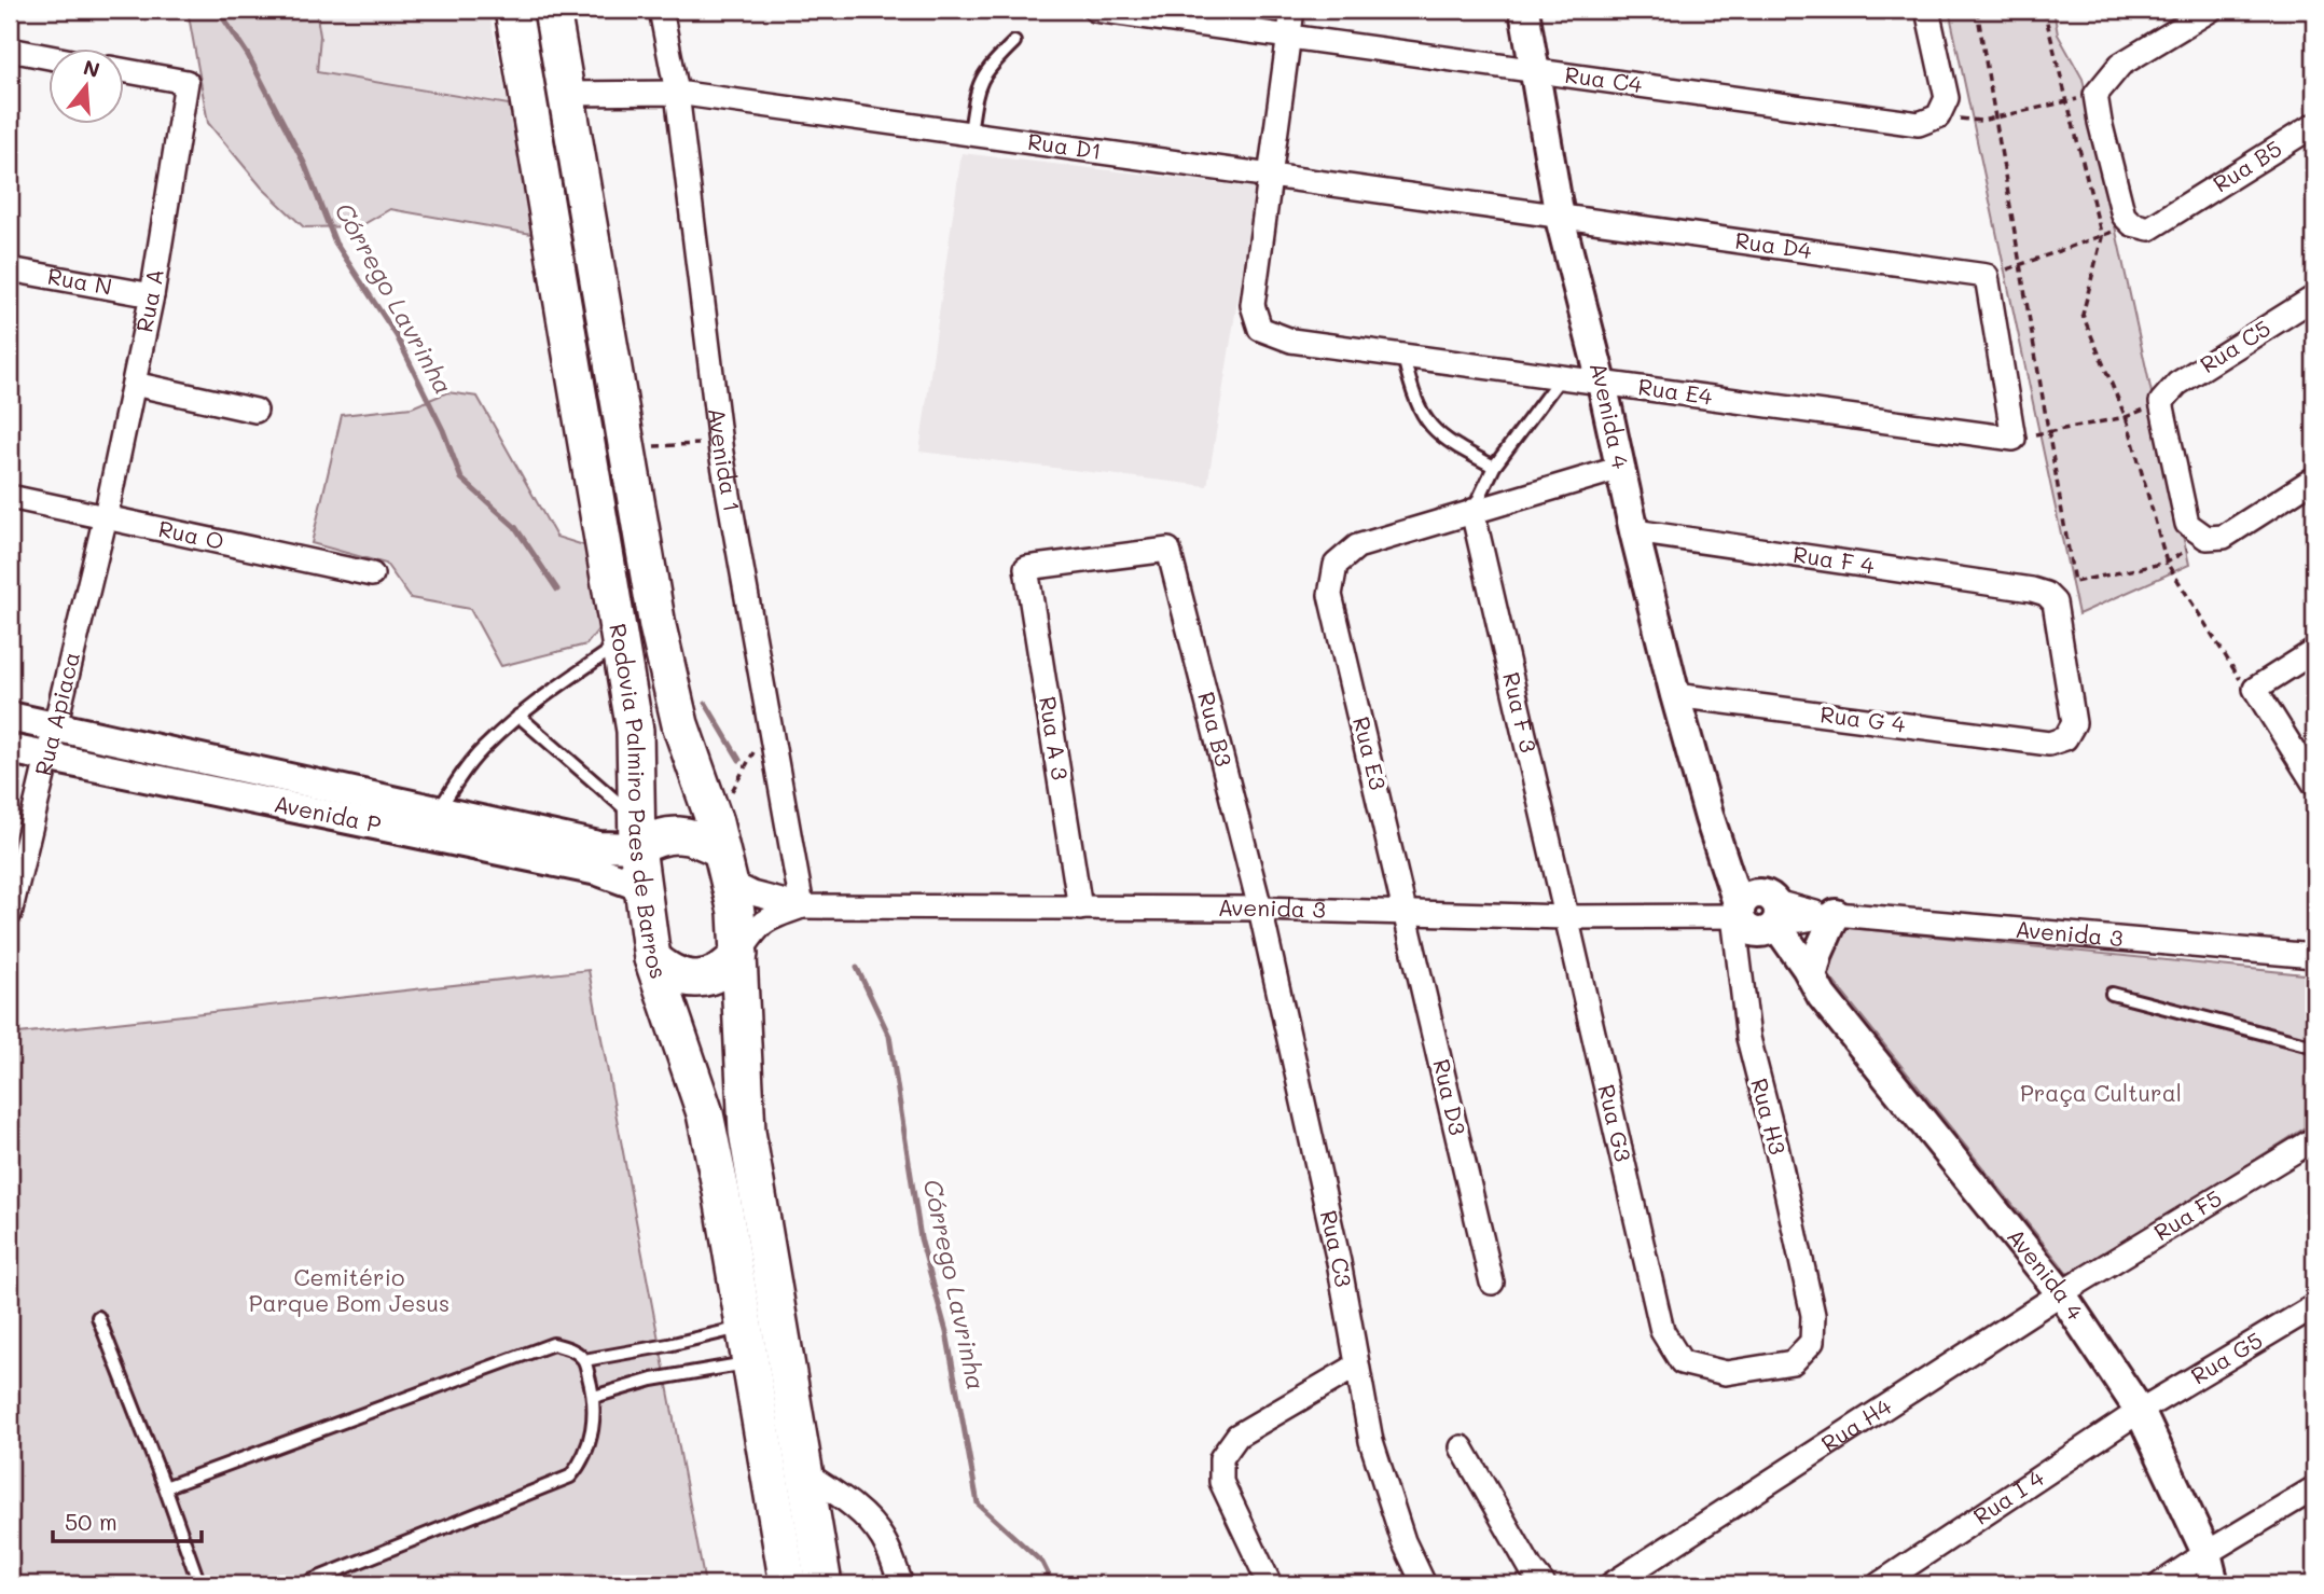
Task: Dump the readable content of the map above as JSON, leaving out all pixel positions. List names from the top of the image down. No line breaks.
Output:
{"streets":{"main road":["Rodovia Palmiro Paes de Barros"],"street":["Rua C4","Rua D1","Rua B5","Rua D4","Rua N","Rua A","Rua C5","Rua E4","Avenida 4","Avenida 1","Rua O","Rua F 4","Rua Apiaca","Rua F 3","Rua G 4","Rua B3","Rua A 3","Rua E3","Avenida P","Avenida 3","Rua D3","Rua H3","Rua G3","Rua F5","Rua C3","Rua G5","Rua H4","Rua I 4"]},"crossings":[["Rua C4","Avenida 4"],["Rua D1","Rua D4"],["Rua D1","Rua E4"],["Rua D1","Avenida 4"],["Rua D1","Avenida 1"],["Rua D1","Rodovia Palmiro Paes de Barros"],["Rua D4","Avenida 4"],["Rua N","Rua A"],["Rua A","Rua O"],["Rua A","Rua Apiaca"],["Rua E4","Avenida 4"],["Avenida 4","Rua F 4"],["Avenida 4","Rua G 4"],["Avenida 4","Avenida 3"],["Avenida 4","Rua H3"],["Avenida 4","Rua F5"],["Avenida 4","Rua G5"],["Avenida 4","Rua H4"],["Avenida 4","Rua I 4"],["Avenida 1","Avenida 3"],["Rua O","Rua Apiaca"],["Rua F 4","Rua G 4"],["Rua Apiaca","Avenida P"],["Rua F 3","Rua E3"],["Rua F 3","Avenida 3"],["Rua F 3","Rua G3"],["Rua B3","Rua A 3"],["Rua B3","Avenida 3"],["Rua B3","Rua C3"],["Rua A 3","Avenida 3"],["Rua E3","Avenida 3"],["Rua E3","Rua D3"],["Rodovia Palmiro Paes de Barros","Avenida P"],["Avenida 3","Rua D3"],["Avenida 3","Rua H3"],["Avenida 3","Rua G3"],["Avenida 3","Rua C3"],["Rua H3","Rua G3"],["Rua F5","Rua H4"],["Rua G5","Rua I 4"]],"water":["Córrego Lavrinha"],"parks":["Praça Cultural","Cemitério Parque Bom Jesus"],"scale_bar":"50 m","north":"top"}
